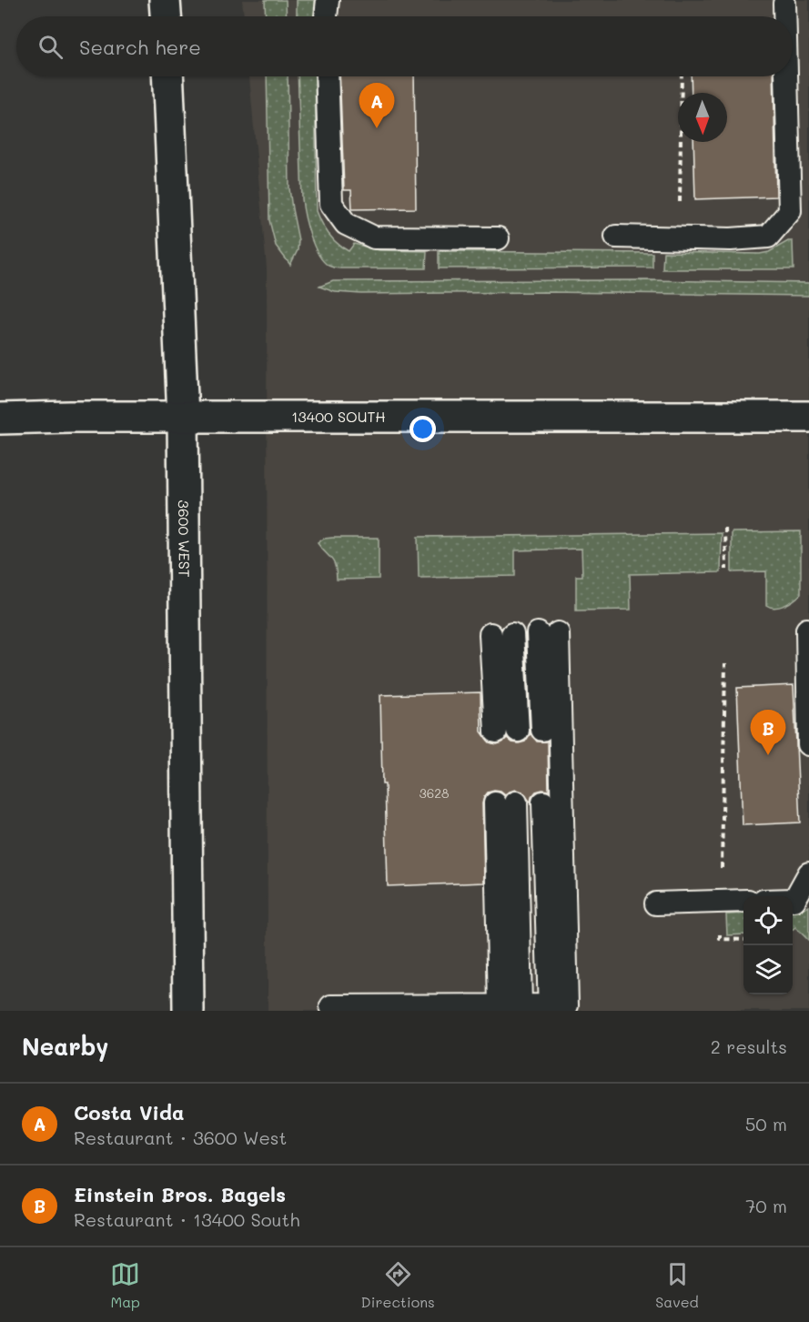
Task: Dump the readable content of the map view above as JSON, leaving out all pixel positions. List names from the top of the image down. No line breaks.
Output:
{"streets":{"main road":["13400 SOUTH","3600 WEST"]},"crossings":[["13400 SOUTH","3600 WEST"]],"house_numbers":["3628"],"north":"bottom","page":{"search":"Search here","pins":["A","B"],"heading":["Nearby","2 results"],"list":[{"mark":"A","name":"Costa Vida","note":"Restaurant · 3600 West","value":"50 m"},{"mark":"B","name":"Einstein Bros. Bagels","note":"Restaurant · 13400 South","value":"70 m"}],"nav":["Map","Directions","Saved"]}}
